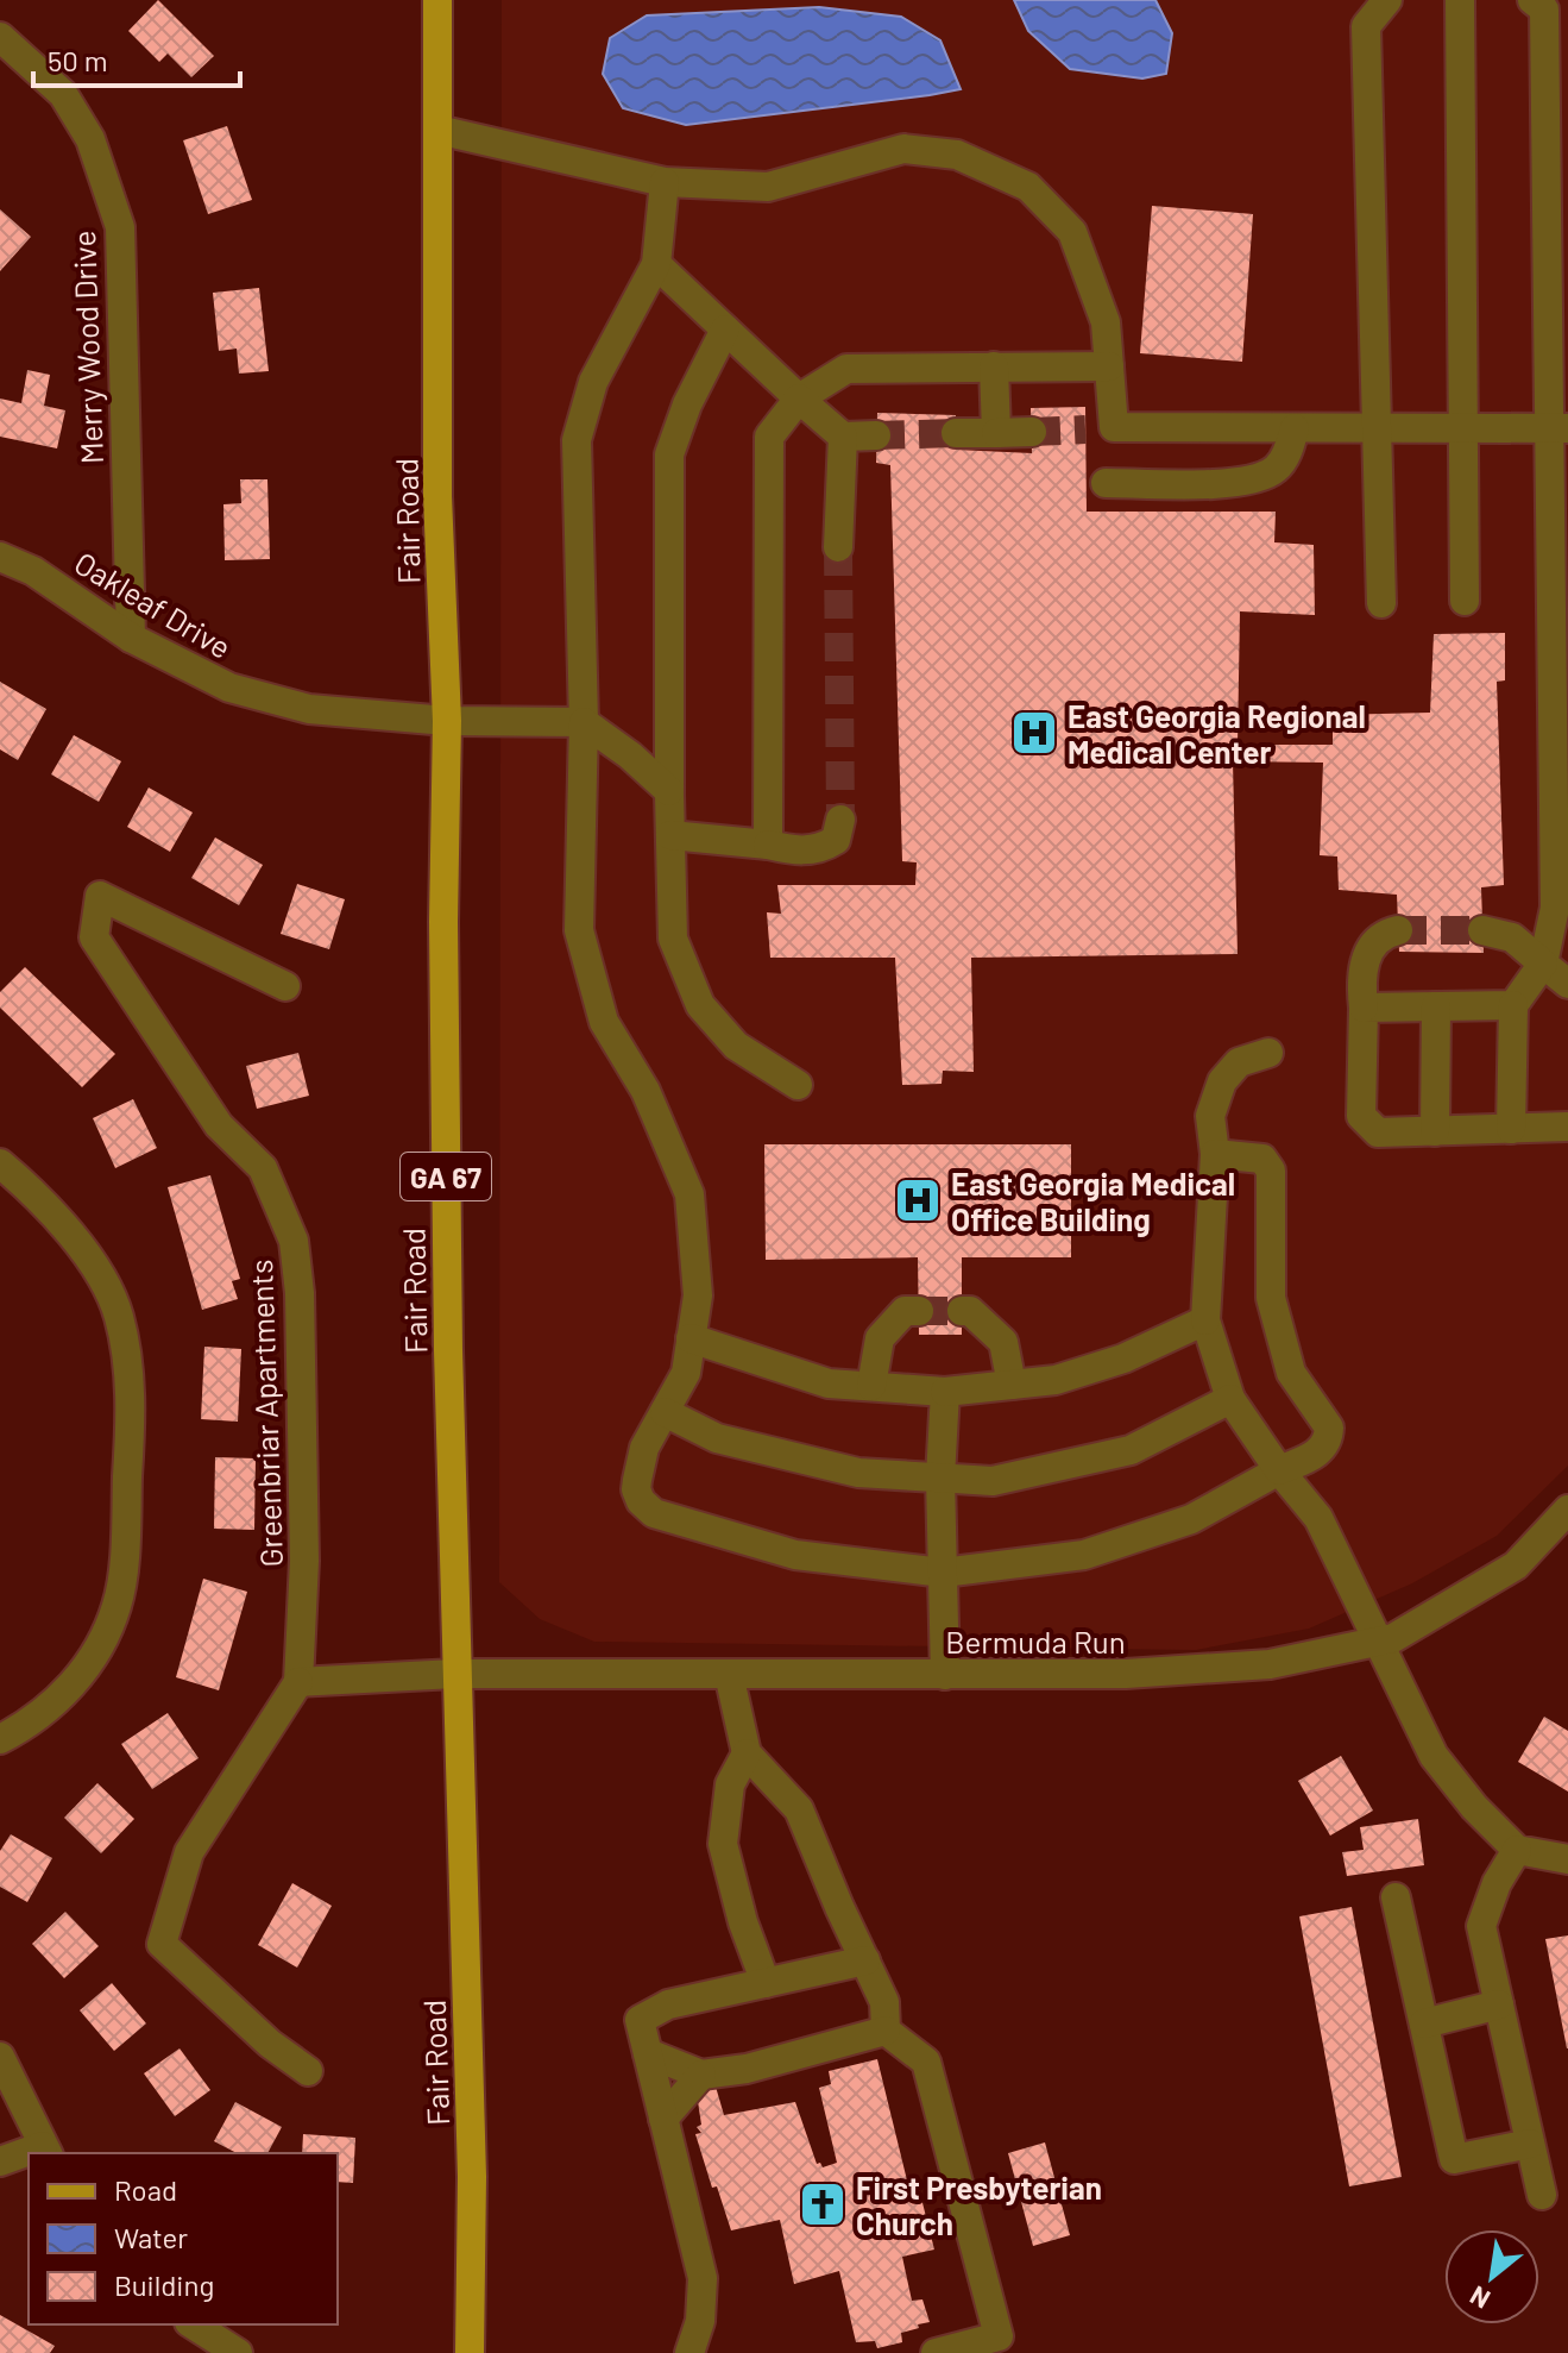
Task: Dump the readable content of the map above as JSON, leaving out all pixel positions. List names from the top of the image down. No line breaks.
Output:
{"streets":{"main road":["Fair Road","GA 67"],"street":["Merry Wood Drive","Oakleaf Drive","Greenbriar Apartments","Bermuda Run"]},"crossings":[["Merry Wood Drive","Oakleaf Drive"],["Fair Road","Oakleaf Drive"],["Fair Road","Bermuda Run"],["Greenbriar Apartments","Bermuda Run"]],"places":{"hospital":["East Georgia Regional Medical Center","East Georgia Medical Office Building"],"church":["First Presbyterian Church"]},"legend":["Road","Water","Building"],"scale_bar":"50 m","north":"bottom left"}
